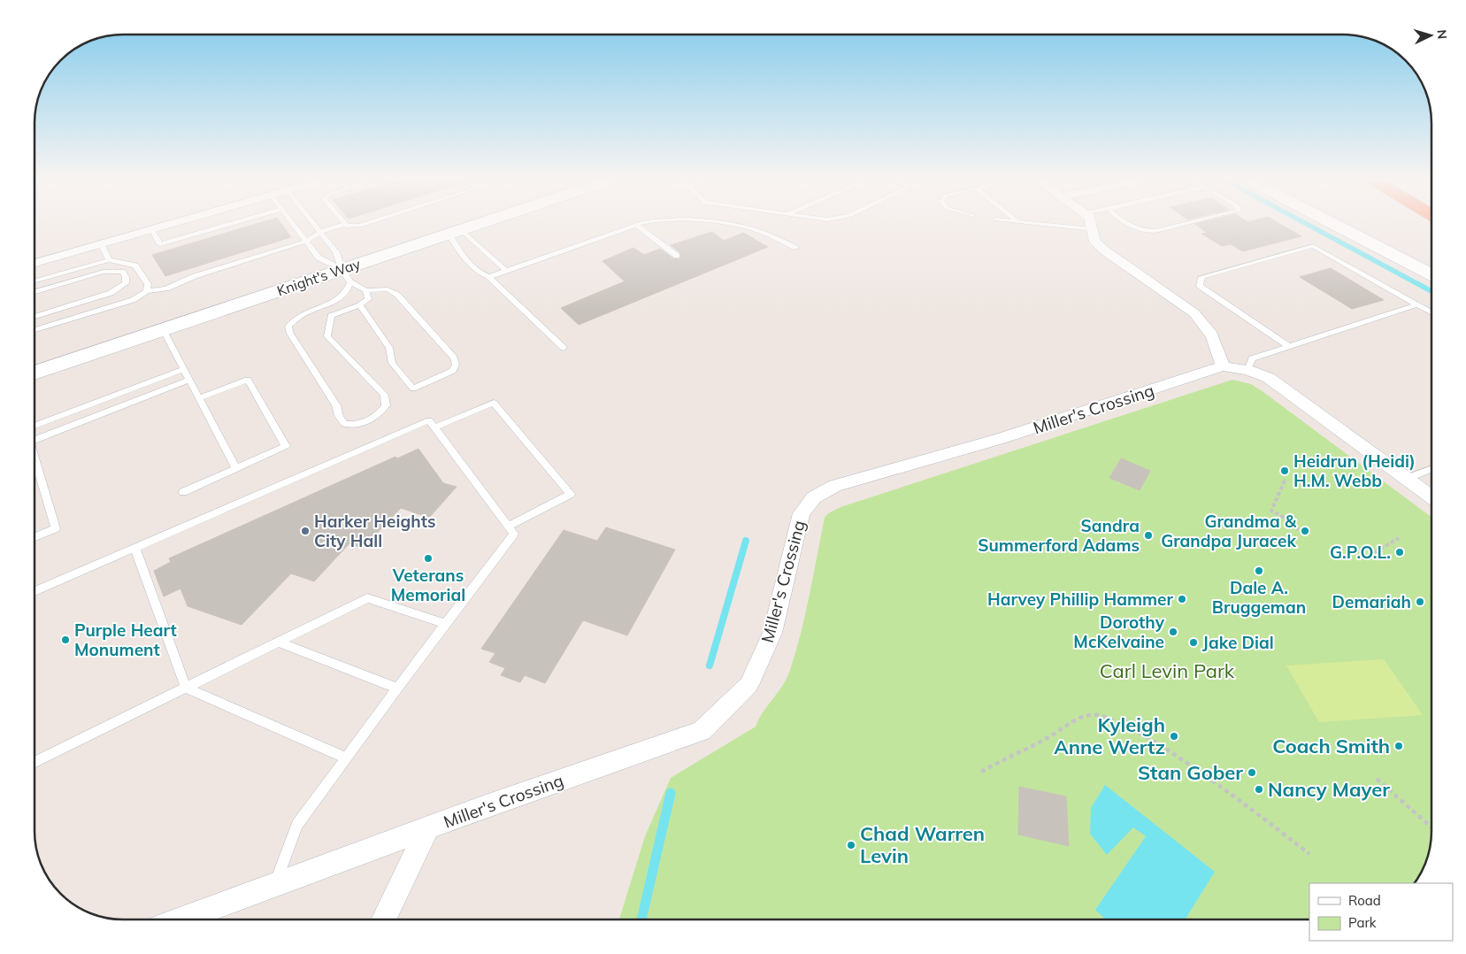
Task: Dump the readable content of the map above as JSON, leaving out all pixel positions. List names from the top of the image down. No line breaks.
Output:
{"streets":{"main road":["Knight's Way"],"street":["Miller's Crossing"]},"parks":["Carl Levin Park"],"places":["Heidrun (Heidi) H.M. Webb","Harker Heights City Hall","Grandma & Grandpa Juracek","Sandra Summerford Adams","G.P.O.L.","Veterans Memorial","Dale A. Bruggeman","Harvey Phillip Hammer","Demariah","Dorothy McKelvaine","Purple Heart Monument","Jake Dial","Kyleigh Anne Wertz","Coach Smith","Stan Gober","Nancy Mayer","Chad Warren Levin"],"legend":["Road","Park"],"north":"right"}
